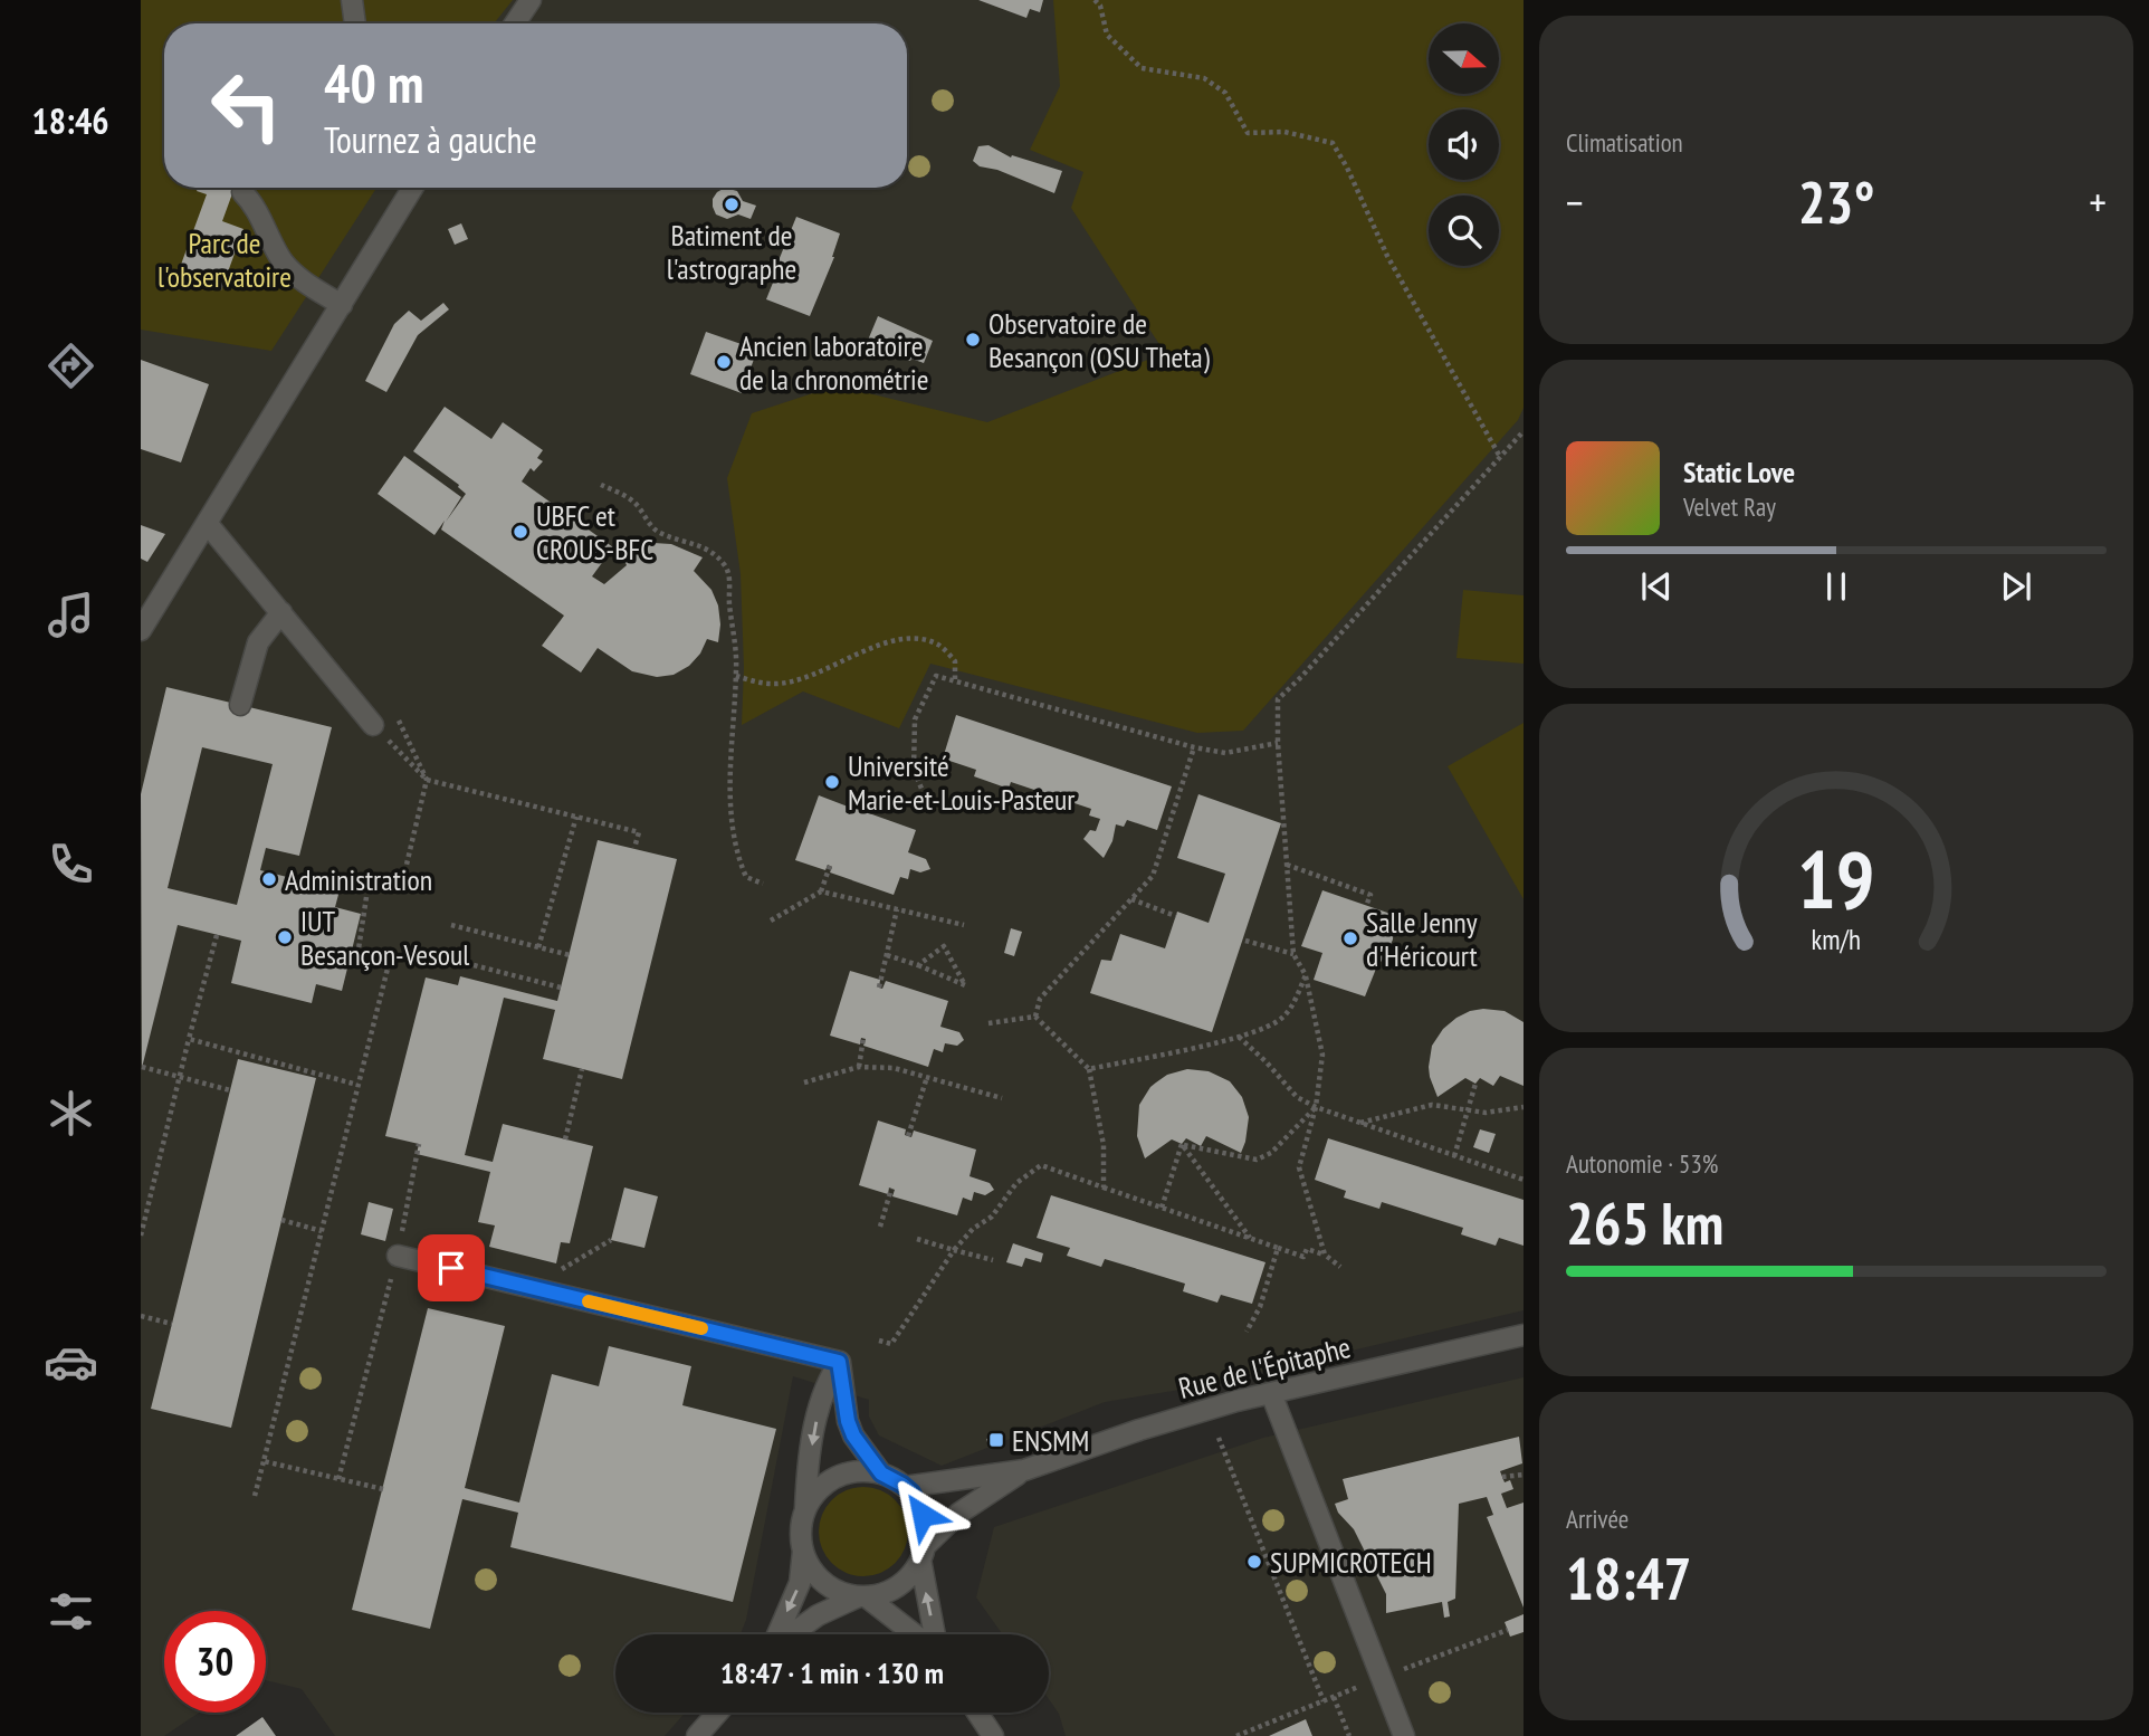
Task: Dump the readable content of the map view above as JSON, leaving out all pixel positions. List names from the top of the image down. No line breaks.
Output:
{"streets":{"street":["Rue de l'Épitaphe"]},"parks":["Parc de l'observatoire"],"places":{"other":["Batiment de l'astrographe","Observatoire de Besançon (OSU Theta)","Ancien laboratoire de la chronométrie","UBFC et CROUS-BFC","Université Marie-et-Louis-Pasteur","Administration","IUT Besançon-Vesoul","Salle Jenny d'Héricourt","SUPMICROTECH"],"transit":["ENSMM"]},"north":"right","page":{"tabs":"18:46","tile":["Climatisation",["Autonomie · 53%","265 km"],["Arrivée","18:47"]],"turn":["40 m","Tournez à gauche"],"heat":["−","23°","+"],"song":["Static Love","Velvet Ray"],"limit":"30","trip":"18:47 · 1 min · 130 m","gauge":["19","km/h"]}}
